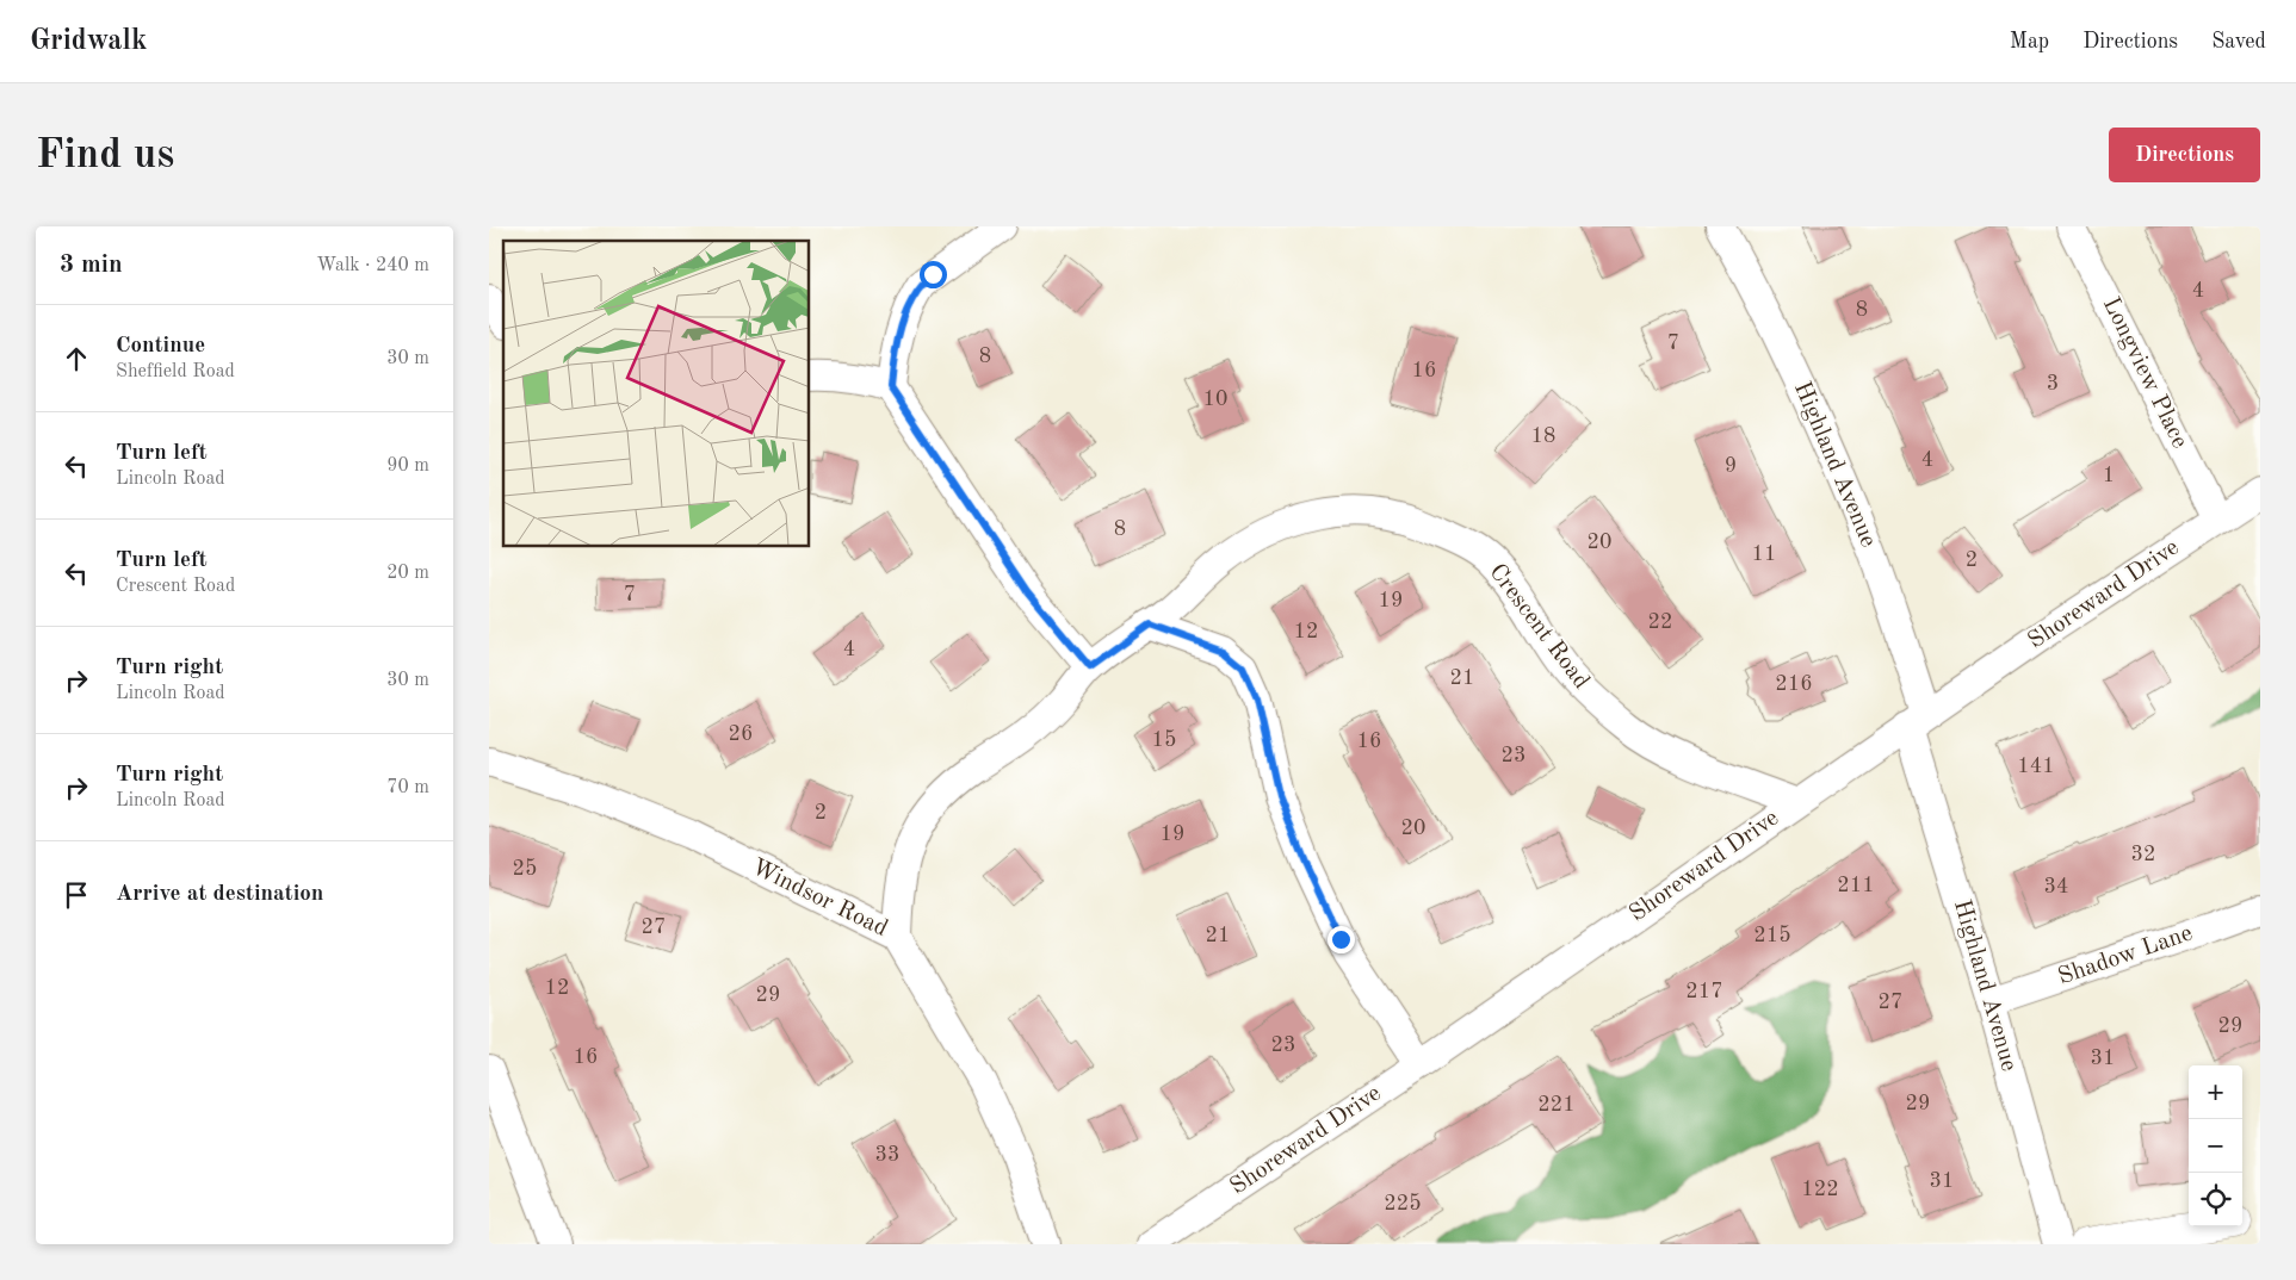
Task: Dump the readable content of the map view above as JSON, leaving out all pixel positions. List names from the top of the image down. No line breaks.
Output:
{"streets":{"street":["Longview Place","Highland Avenue","Shoreward Drive","Crescent Road","Windsor Road","Shadow Lane"]},"crossings":[["Longview Place","Shoreward Drive"],["Highland Avenue","Shoreward Drive"],["Highland Avenue","Shadow Lane"],["Shoreward Drive","Crescent Road"],["Crescent Road","Windsor Road"]],"house_numbers":["4","8","7","8","16","3","10","18","4","9","1","8","20","11","2","7","19","22","12","4","21","216","26","15","16","23","141","2","20","19","32","25","211","34","27","21","215","12","217","29","27","29","23","16","31","29","221","33","31","122","225"],"page":{"header":"Gridwalk","nav":["Map","Directions","Saved"],"buttons":"Directions","title":"Find us","heading":["3 min","Walk · 240 m"],"list":[["Continue","Sheffield Road","30 m"],["Turn left","Lincoln Road","90 m"],["Turn left","Crescent Road","20 m"],["Turn right","Lincoln Road","30 m"],["Turn right","Lincoln Road","70 m"],"Arrive at destination"],"map_buttons":["+","−"]}}
